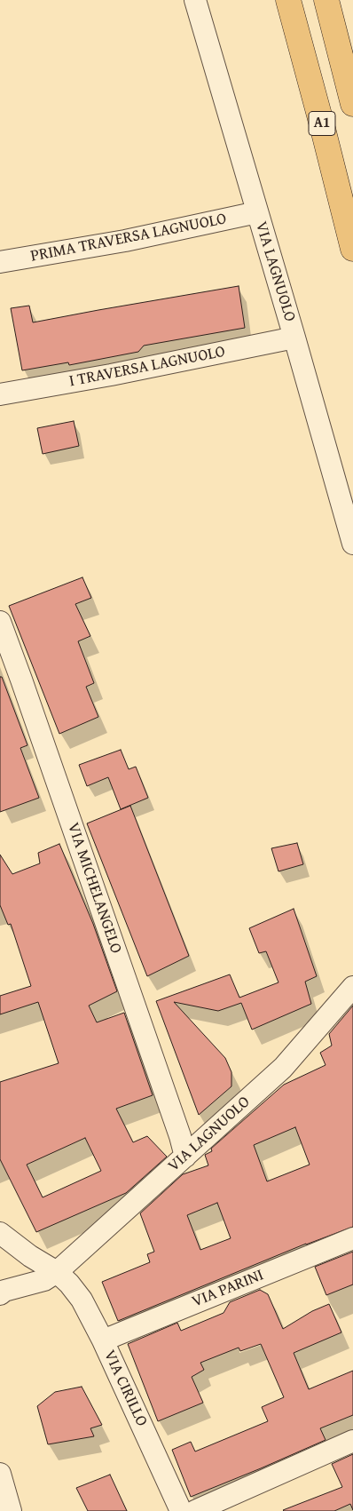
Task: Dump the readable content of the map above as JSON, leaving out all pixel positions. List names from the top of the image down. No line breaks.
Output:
{"streets":{"highway":["A1"],"street":["PRIMA TRAVERSA LAGNUOLO","VIA LAGNUOLO","I TRAVERSA LAGNUOLO","VIA MICHELANGELO","VIA PARINI","VIA CIRILLO"]},"crossings":[["PRIMA TRAVERSA LAGNUOLO","VIA LAGNUOLO"],["VIA LAGNUOLO","I TRAVERSA LAGNUOLO"],["VIA LAGNUOLO","VIA MICHELANGELO"],["VIA LAGNUOLO","VIA CIRILLO"],["VIA PARINI","VIA CIRILLO"]]}
